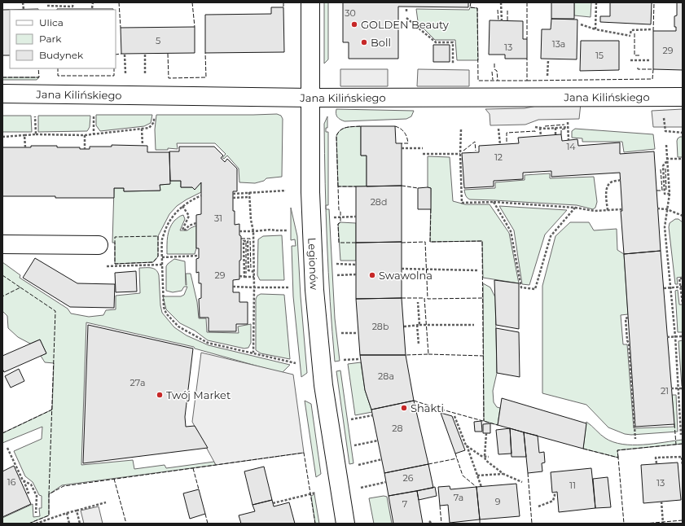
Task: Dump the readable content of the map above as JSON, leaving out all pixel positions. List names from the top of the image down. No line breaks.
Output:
{"streets":{"street":["Jana Kilińskiego","Legionów"]},"crossings":[["Jana Kilińskiego","Legionów"]],"places":["GOLDEN Beauty","Boll","Swawolna","Twój Market","Shakti"],"house_numbers":["30","5","13a","13","29","15","14","12","28d","31","29","28b","28a","27a","21","28","26","16","13","11","7a","9","7"],"legend":["Ulica","Park","Budynek"]}
